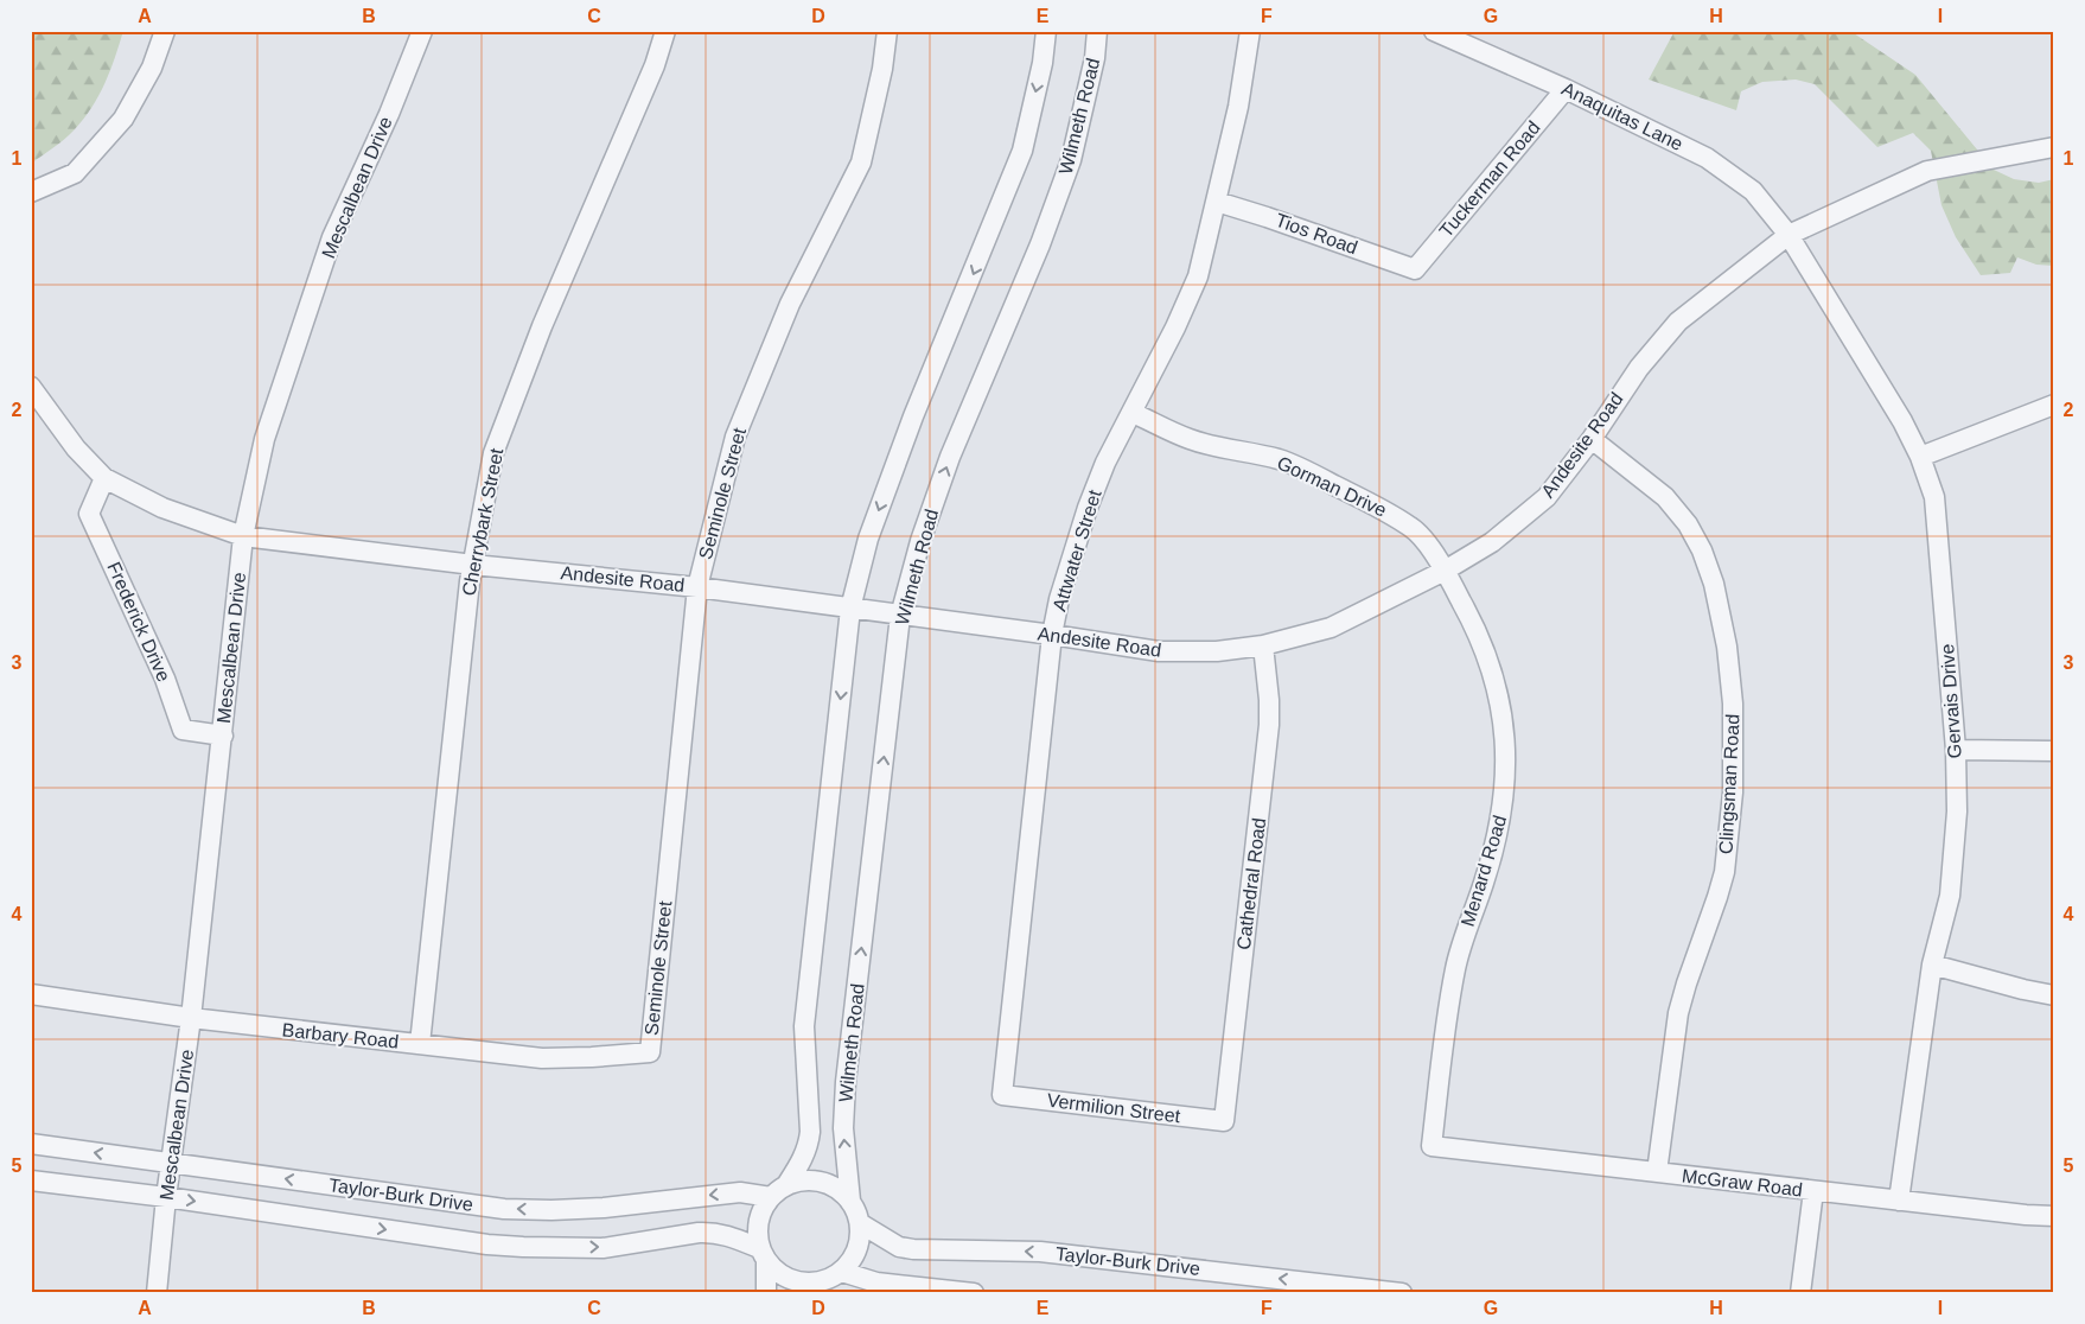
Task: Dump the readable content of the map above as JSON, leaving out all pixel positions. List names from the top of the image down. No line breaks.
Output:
{"streets":{"street":["Wilmeth Road","Anaquitas Lane","Tuckerman Road","Mescalbean Drive","Tios Road","Andesite Road","Gorman Drive","Seminole Street","Cherrybark Street","Attwater Street","Frederick Drive","Gervais Drive","Clingsman Road","Menard Road","Cathedral Road","Barbary Road","Vermilion Street","McGraw Road","Taylor-Burk Drive"]},"crossings":[["Wilmeth Road","Andesite Road"],["Wilmeth Road","Taylor-Burk Drive"],["Anaquitas Lane","Tuckerman Road"],["Anaquitas Lane","Andesite Road"],["Anaquitas Lane","Gervais Drive"],["Tuckerman Road","Tios Road"],["Mescalbean Drive","Andesite Road"],["Mescalbean Drive","Frederick Drive"],["Mescalbean Drive","Barbary Road"],["Mescalbean Drive","Taylor-Burk Drive"],["Tios Road","Attwater Street"],["Andesite Road","Gorman Drive"],["Andesite Road","Seminole Street"],["Andesite Road","Cherrybark Street"],["Andesite Road","Attwater Street"],["Andesite Road","Frederick Drive"],["Andesite Road","Gervais Drive"],["Andesite Road","Clingsman Road"],["Andesite Road","Menard Road"],["Andesite Road","Cathedral Road"],["Gorman Drive","Attwater Street"],["Gorman Drive","Menard Road"],["Seminole Street","Barbary Road"],["Cherrybark Street","Barbary Road"],["Attwater Street","Vermilion Street"],["Gervais Drive","McGraw Road"],["Clingsman Road","McGraw Road"],["Menard Road","McGraw Road"],["Cathedral Road","Vermilion Street"]],"grid":{"columns":["A","B","C","D","E","F","G","H","I"],"rows":["1","2","3","4","5"]}}
